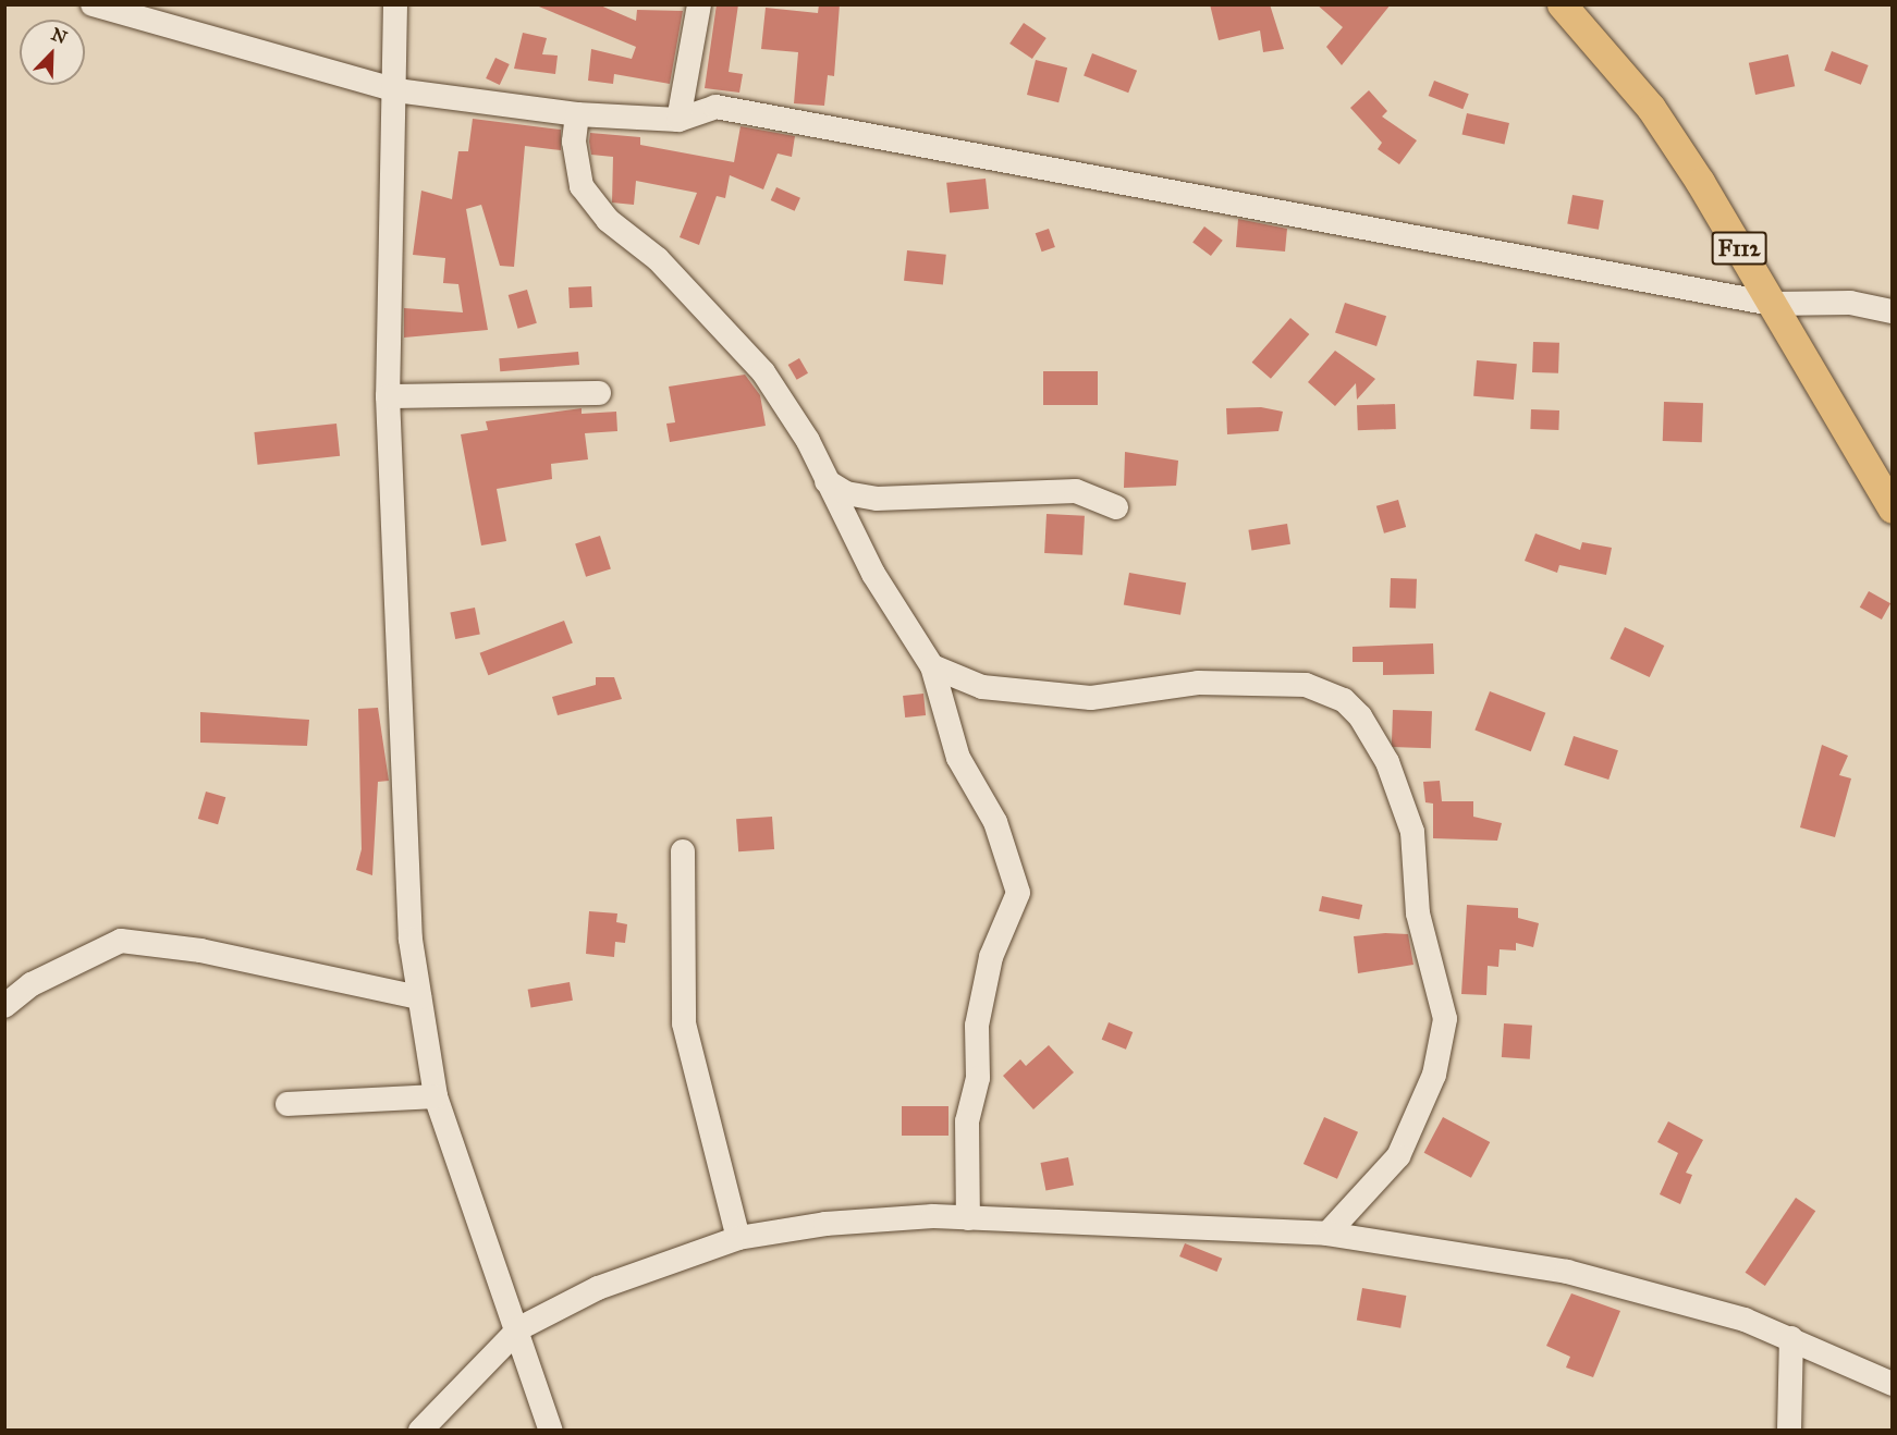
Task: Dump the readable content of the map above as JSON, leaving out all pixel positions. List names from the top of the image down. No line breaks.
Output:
{"streets":{"main road":["F112"]},"north":"top right"}
